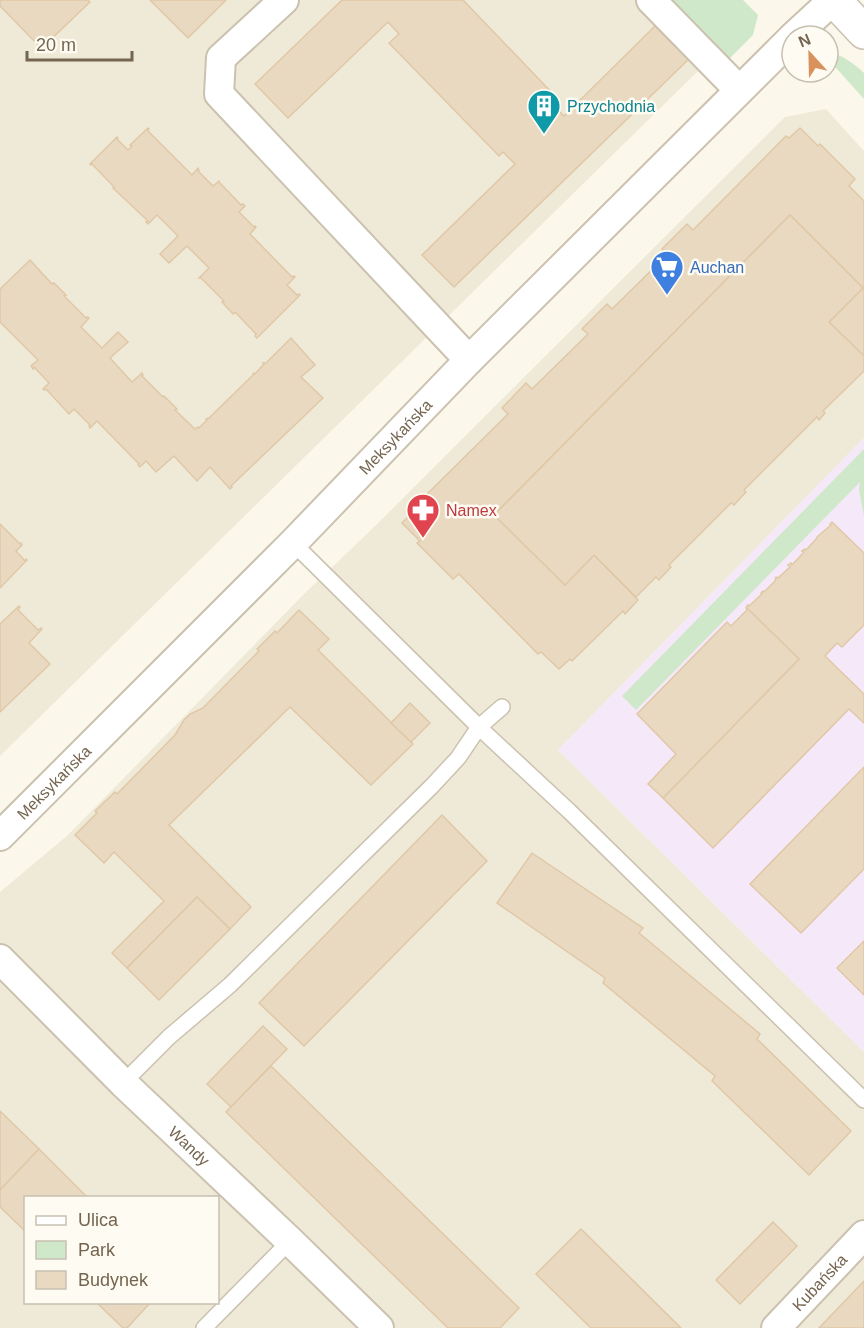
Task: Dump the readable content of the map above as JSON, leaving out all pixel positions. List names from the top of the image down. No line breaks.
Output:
{"streets":{"street":["Meksykańska","Wandy","Kubańska"]},"places":{"building":["Przychodnia"],"supermarket":["Auchan"],"pharmacy":["Namex"]},"legend":["Ulica","Park","Budynek"],"scale_bar":"20 m","north":"top"}
